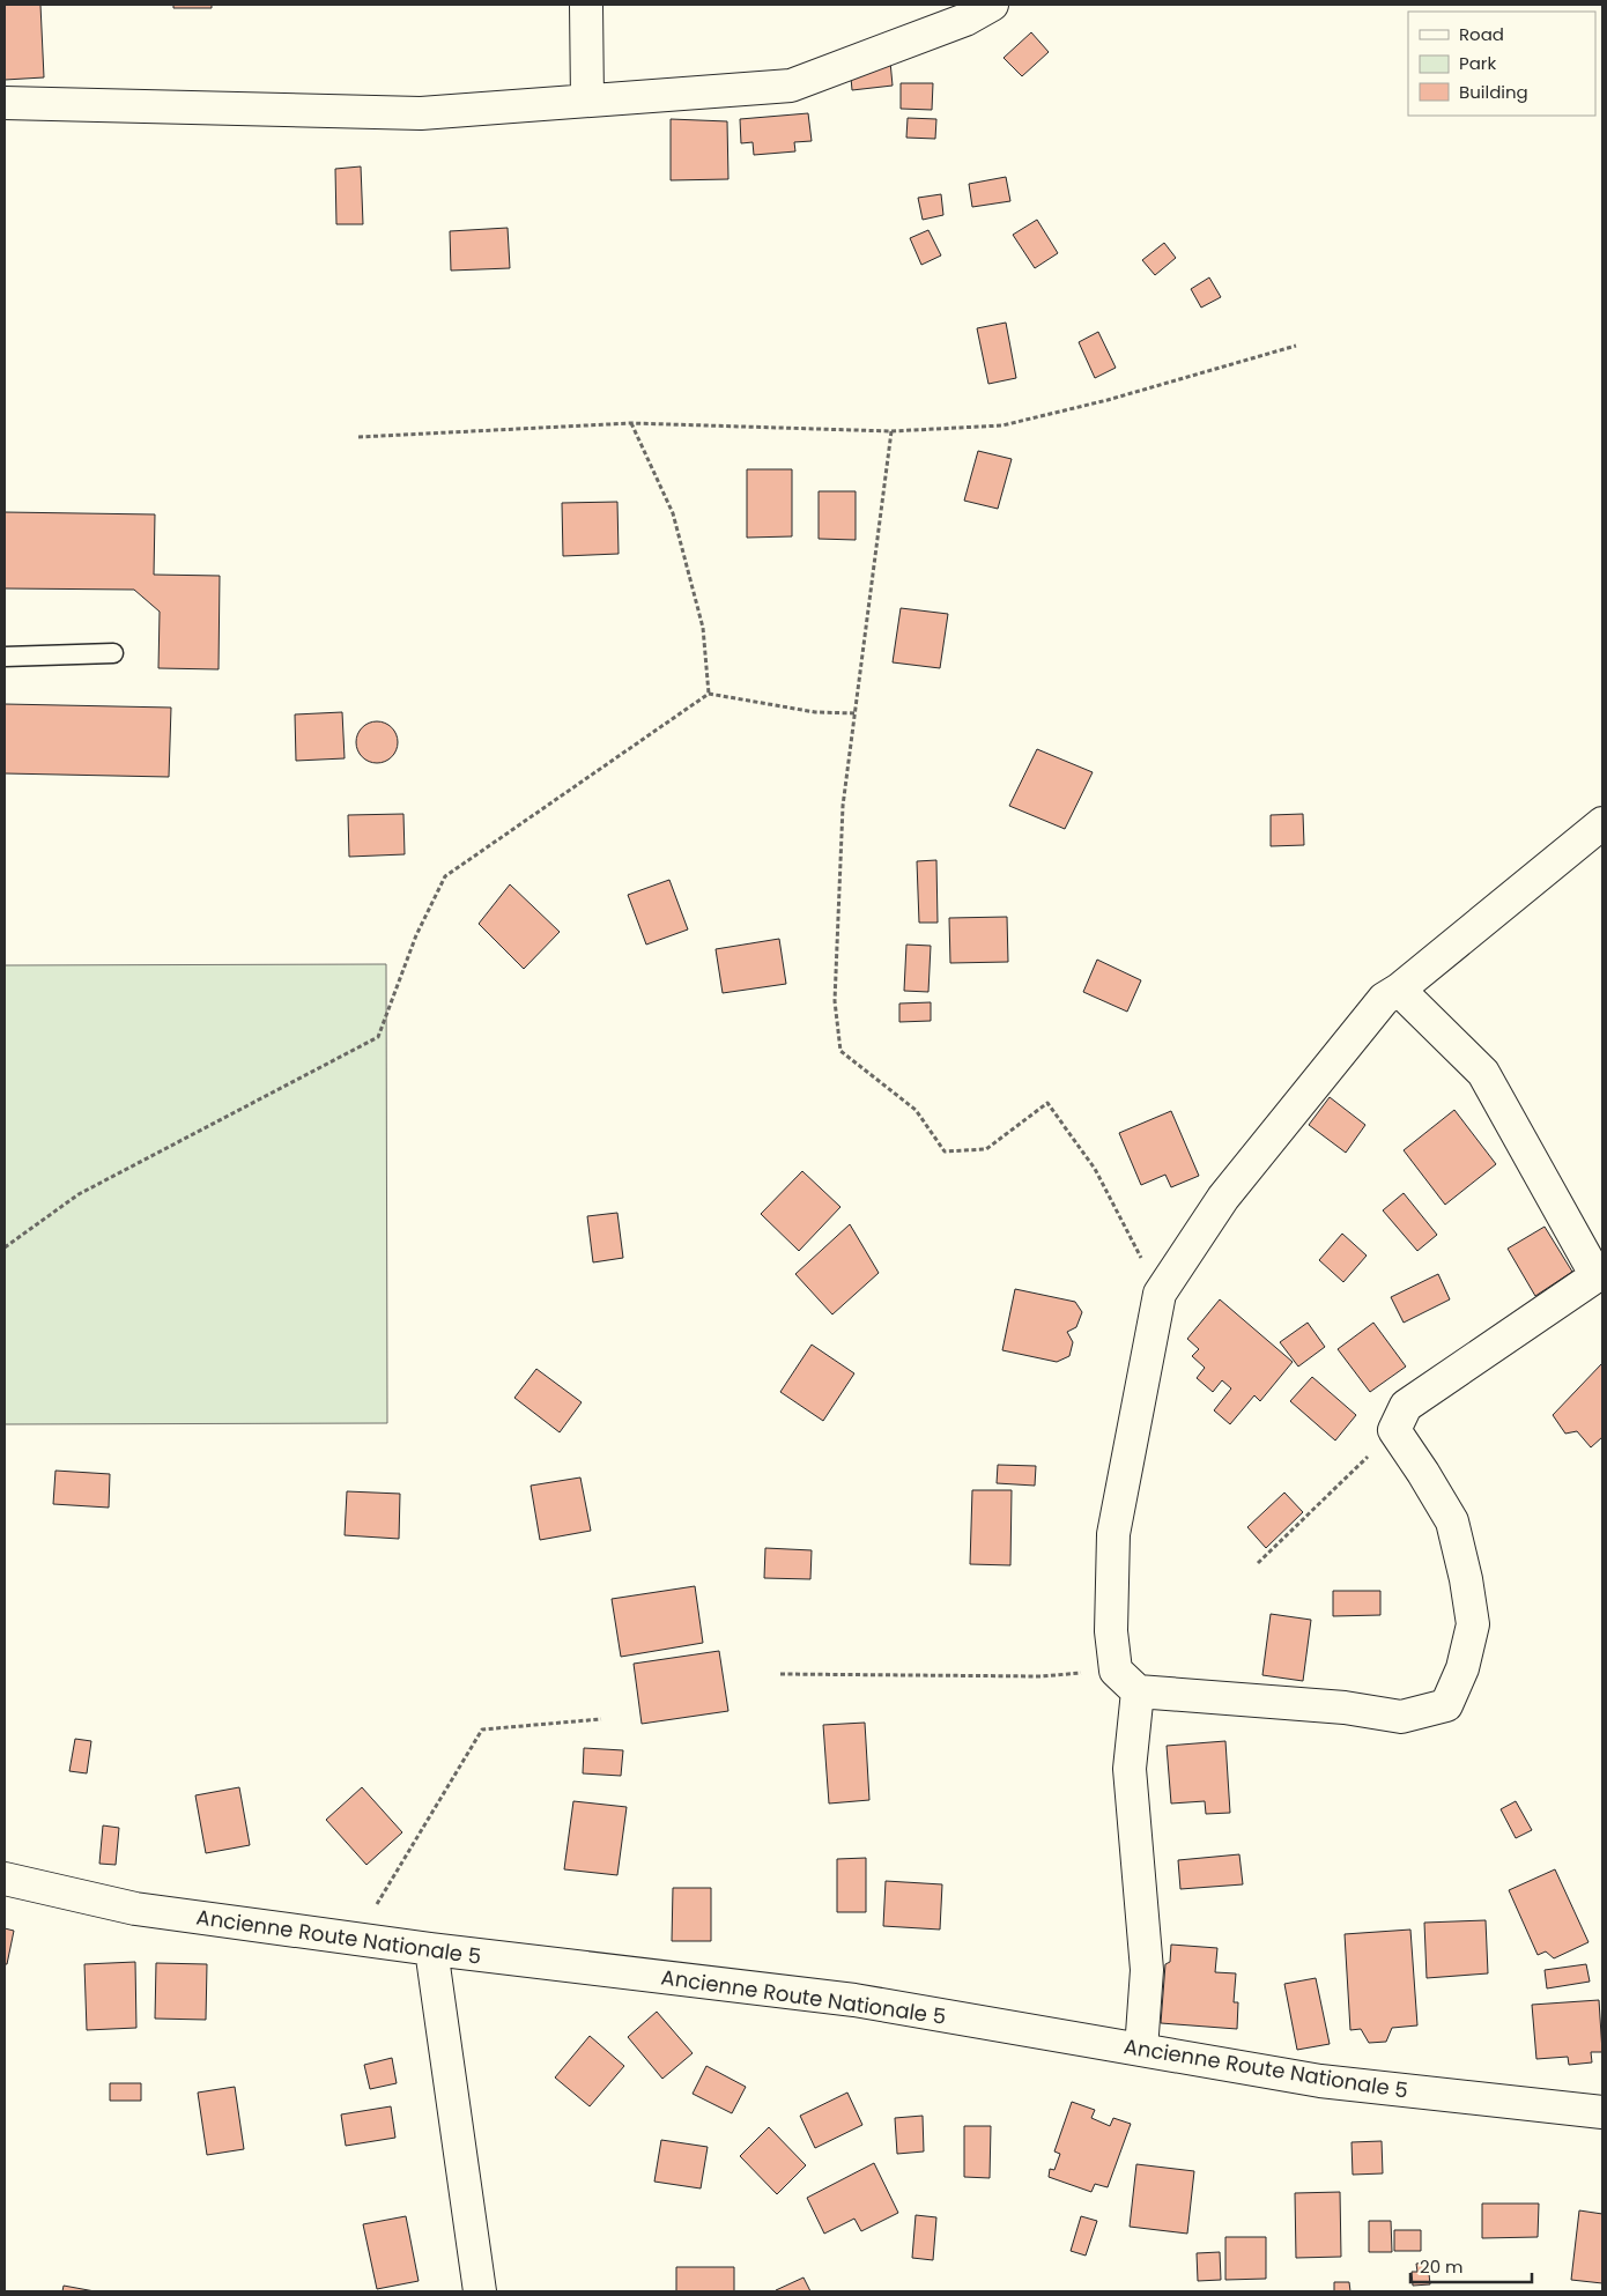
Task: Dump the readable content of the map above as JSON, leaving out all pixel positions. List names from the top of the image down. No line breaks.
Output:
{"streets":{"street":["Ancienne Route Nationale 5"]},"legend":["Road","Park","Building"],"scale_bar":"20 m"}
